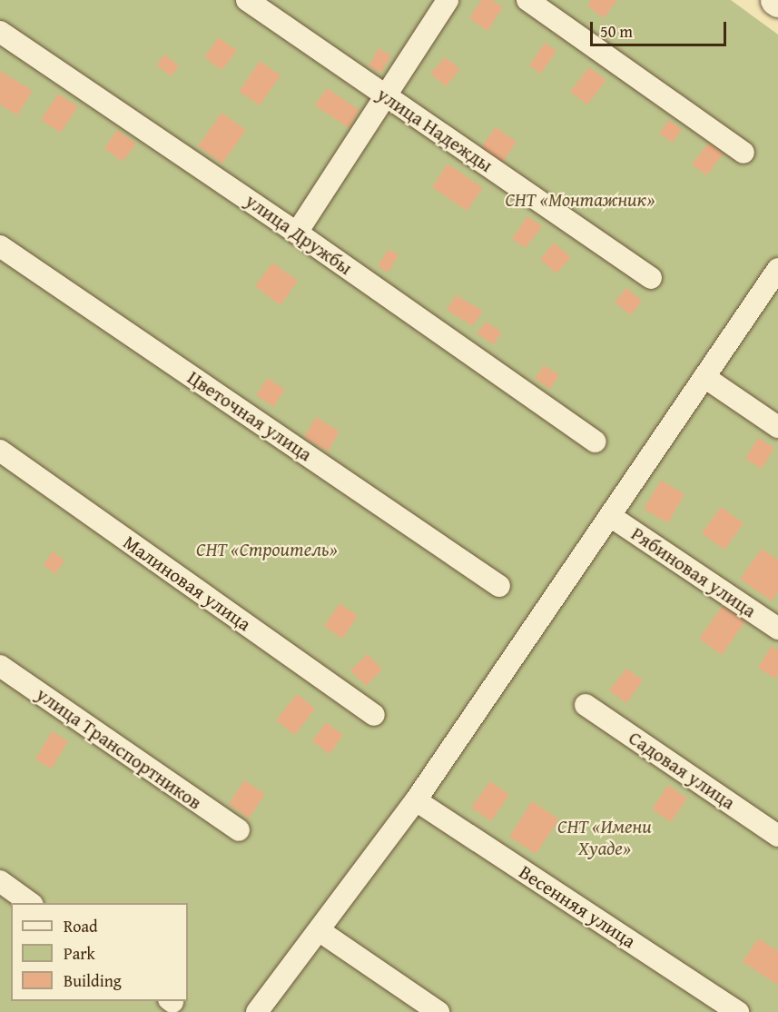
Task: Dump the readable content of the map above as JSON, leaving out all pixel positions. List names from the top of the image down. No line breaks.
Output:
{"streets":{"street":["улица Надежды","улица Дружбы","Цветочная улица","Рябиновая улица","Малиновая улица","улица Транспортников","Садовая улица","Весенняя улица"]},"parks":["СНТ «Монтажник»","СНТ «Строитель»","СНТ «Имени Хуаде»"],"legend":["Road","Park","Building"],"scale_bar":"50 m"}
